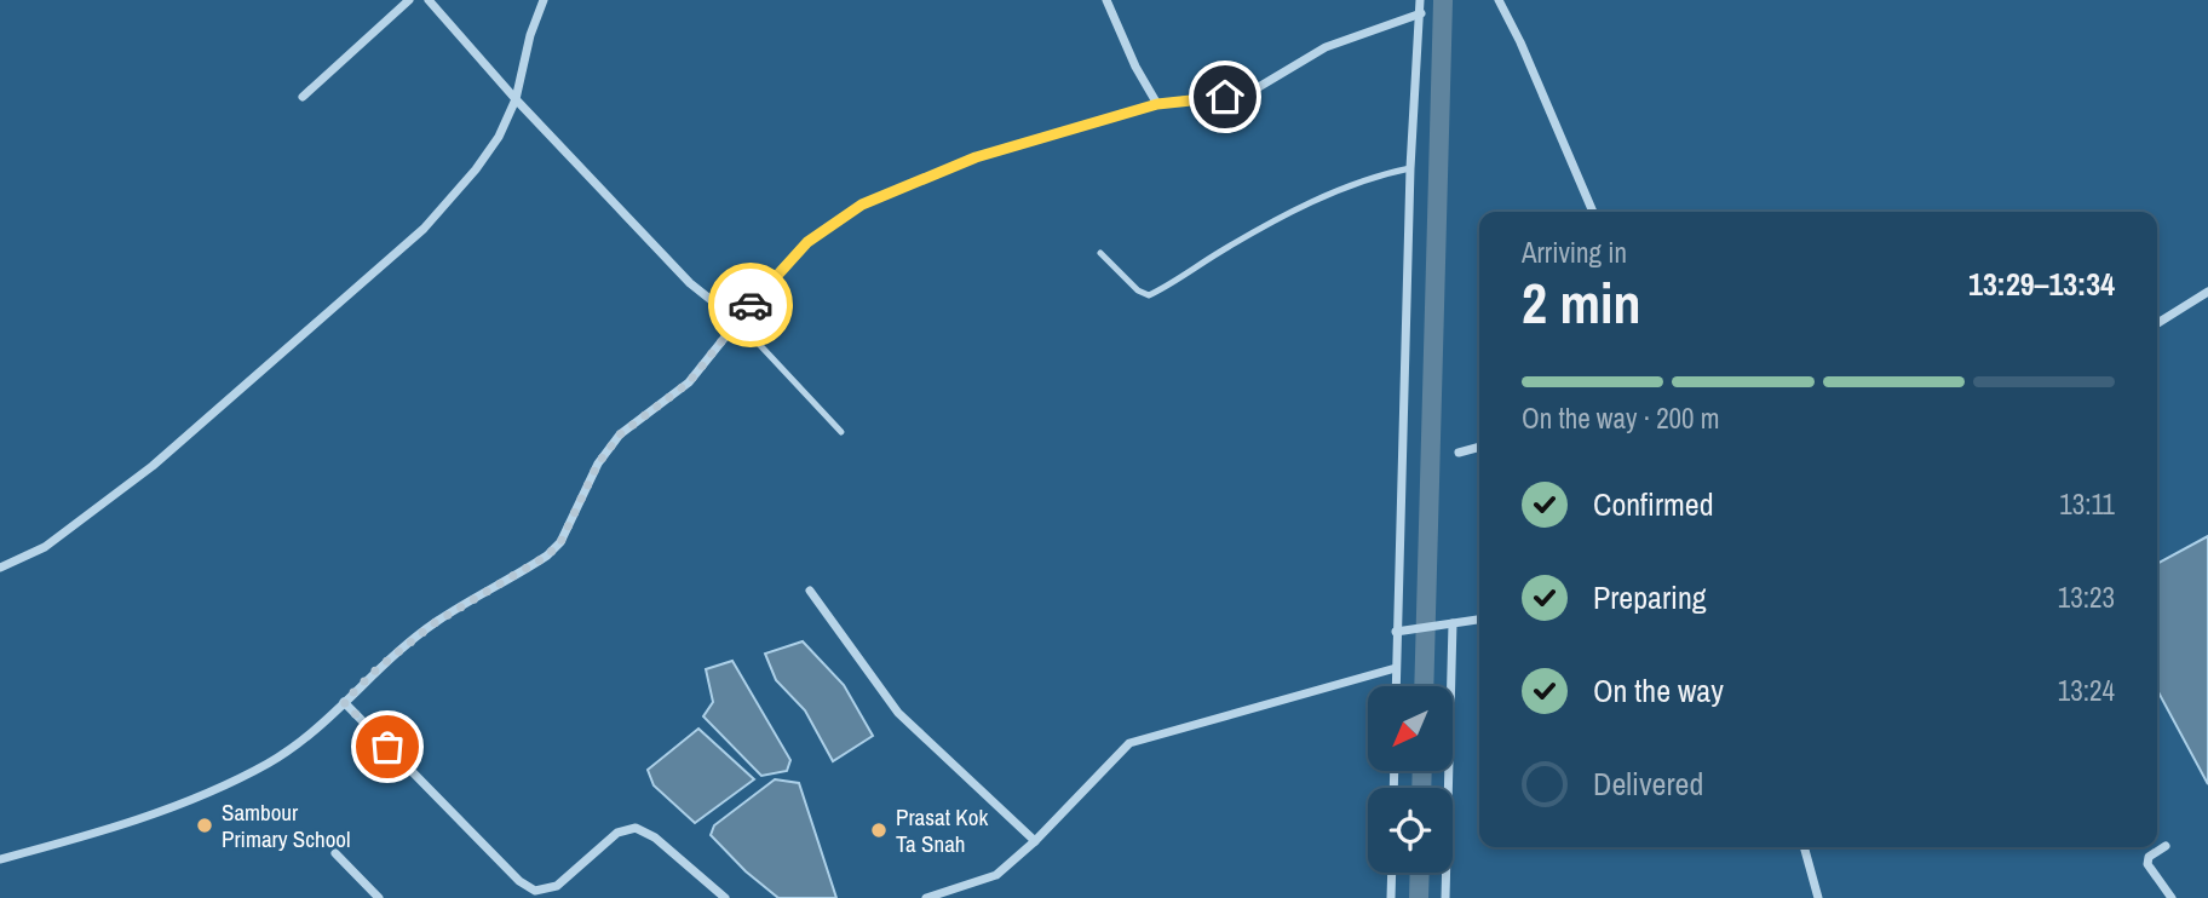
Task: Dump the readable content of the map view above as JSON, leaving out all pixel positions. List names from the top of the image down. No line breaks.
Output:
{"places":["Sambour Primary School","Prasat Kok Ta Snah"],"north":"bottom left","page":{"heading":["2 min","Arriving in","13:29–13:34"],"bar":"On the way · 200 m","list":[["Confirmed","13:11"],["Preparing","13:23"],["On the way","13:24"],"Delivered"]}}
